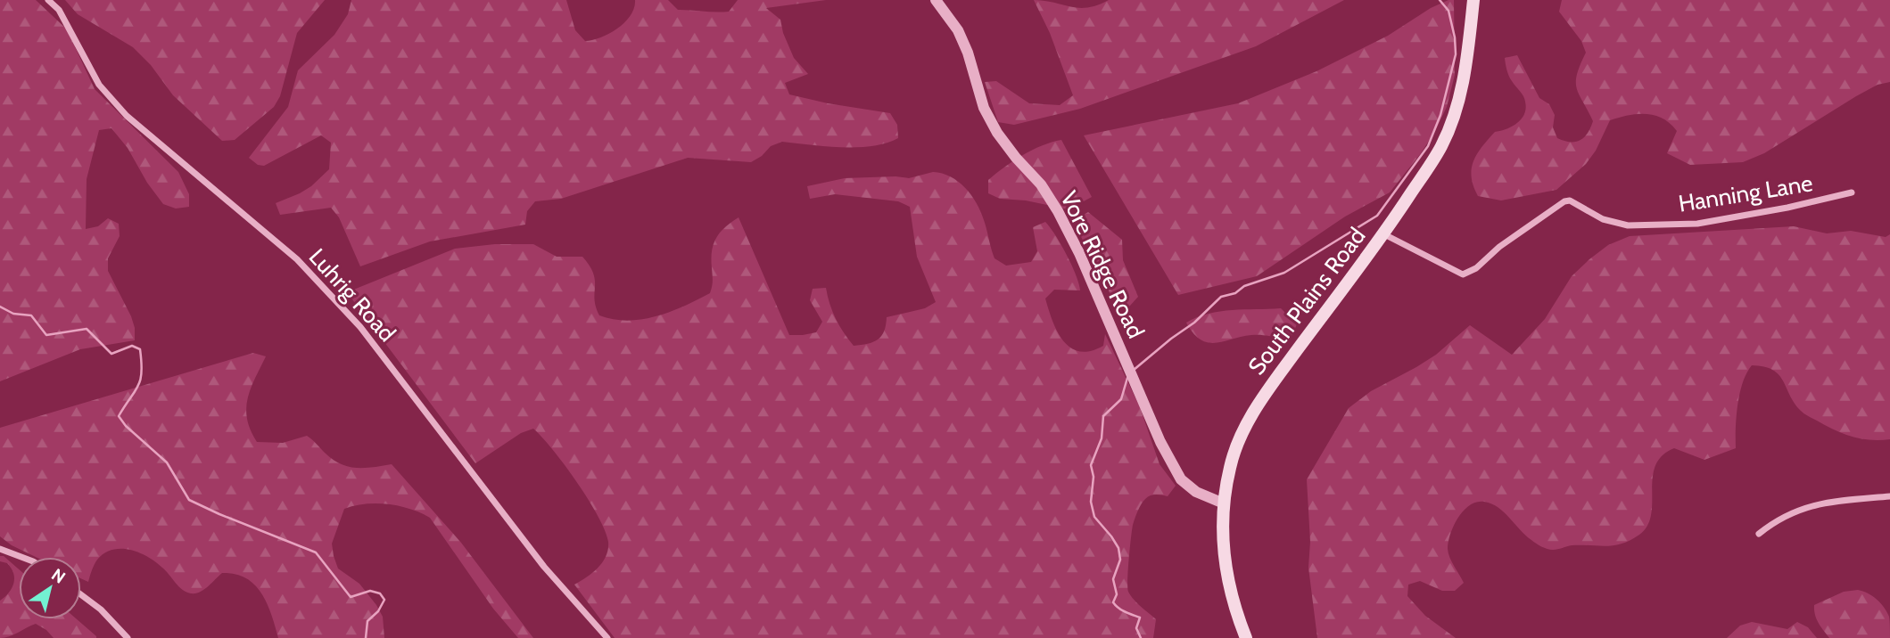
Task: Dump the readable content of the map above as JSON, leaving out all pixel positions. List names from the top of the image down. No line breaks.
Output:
{"streets":{"main road":["South Plains Road"],"street":["Hanning Lane","Vore Ridge Road","Luhrig Road"]},"crossings":[["Hanning Lane","South Plains Road"],["Vore Ridge Road","South Plains Road"]],"north":"top right"}
